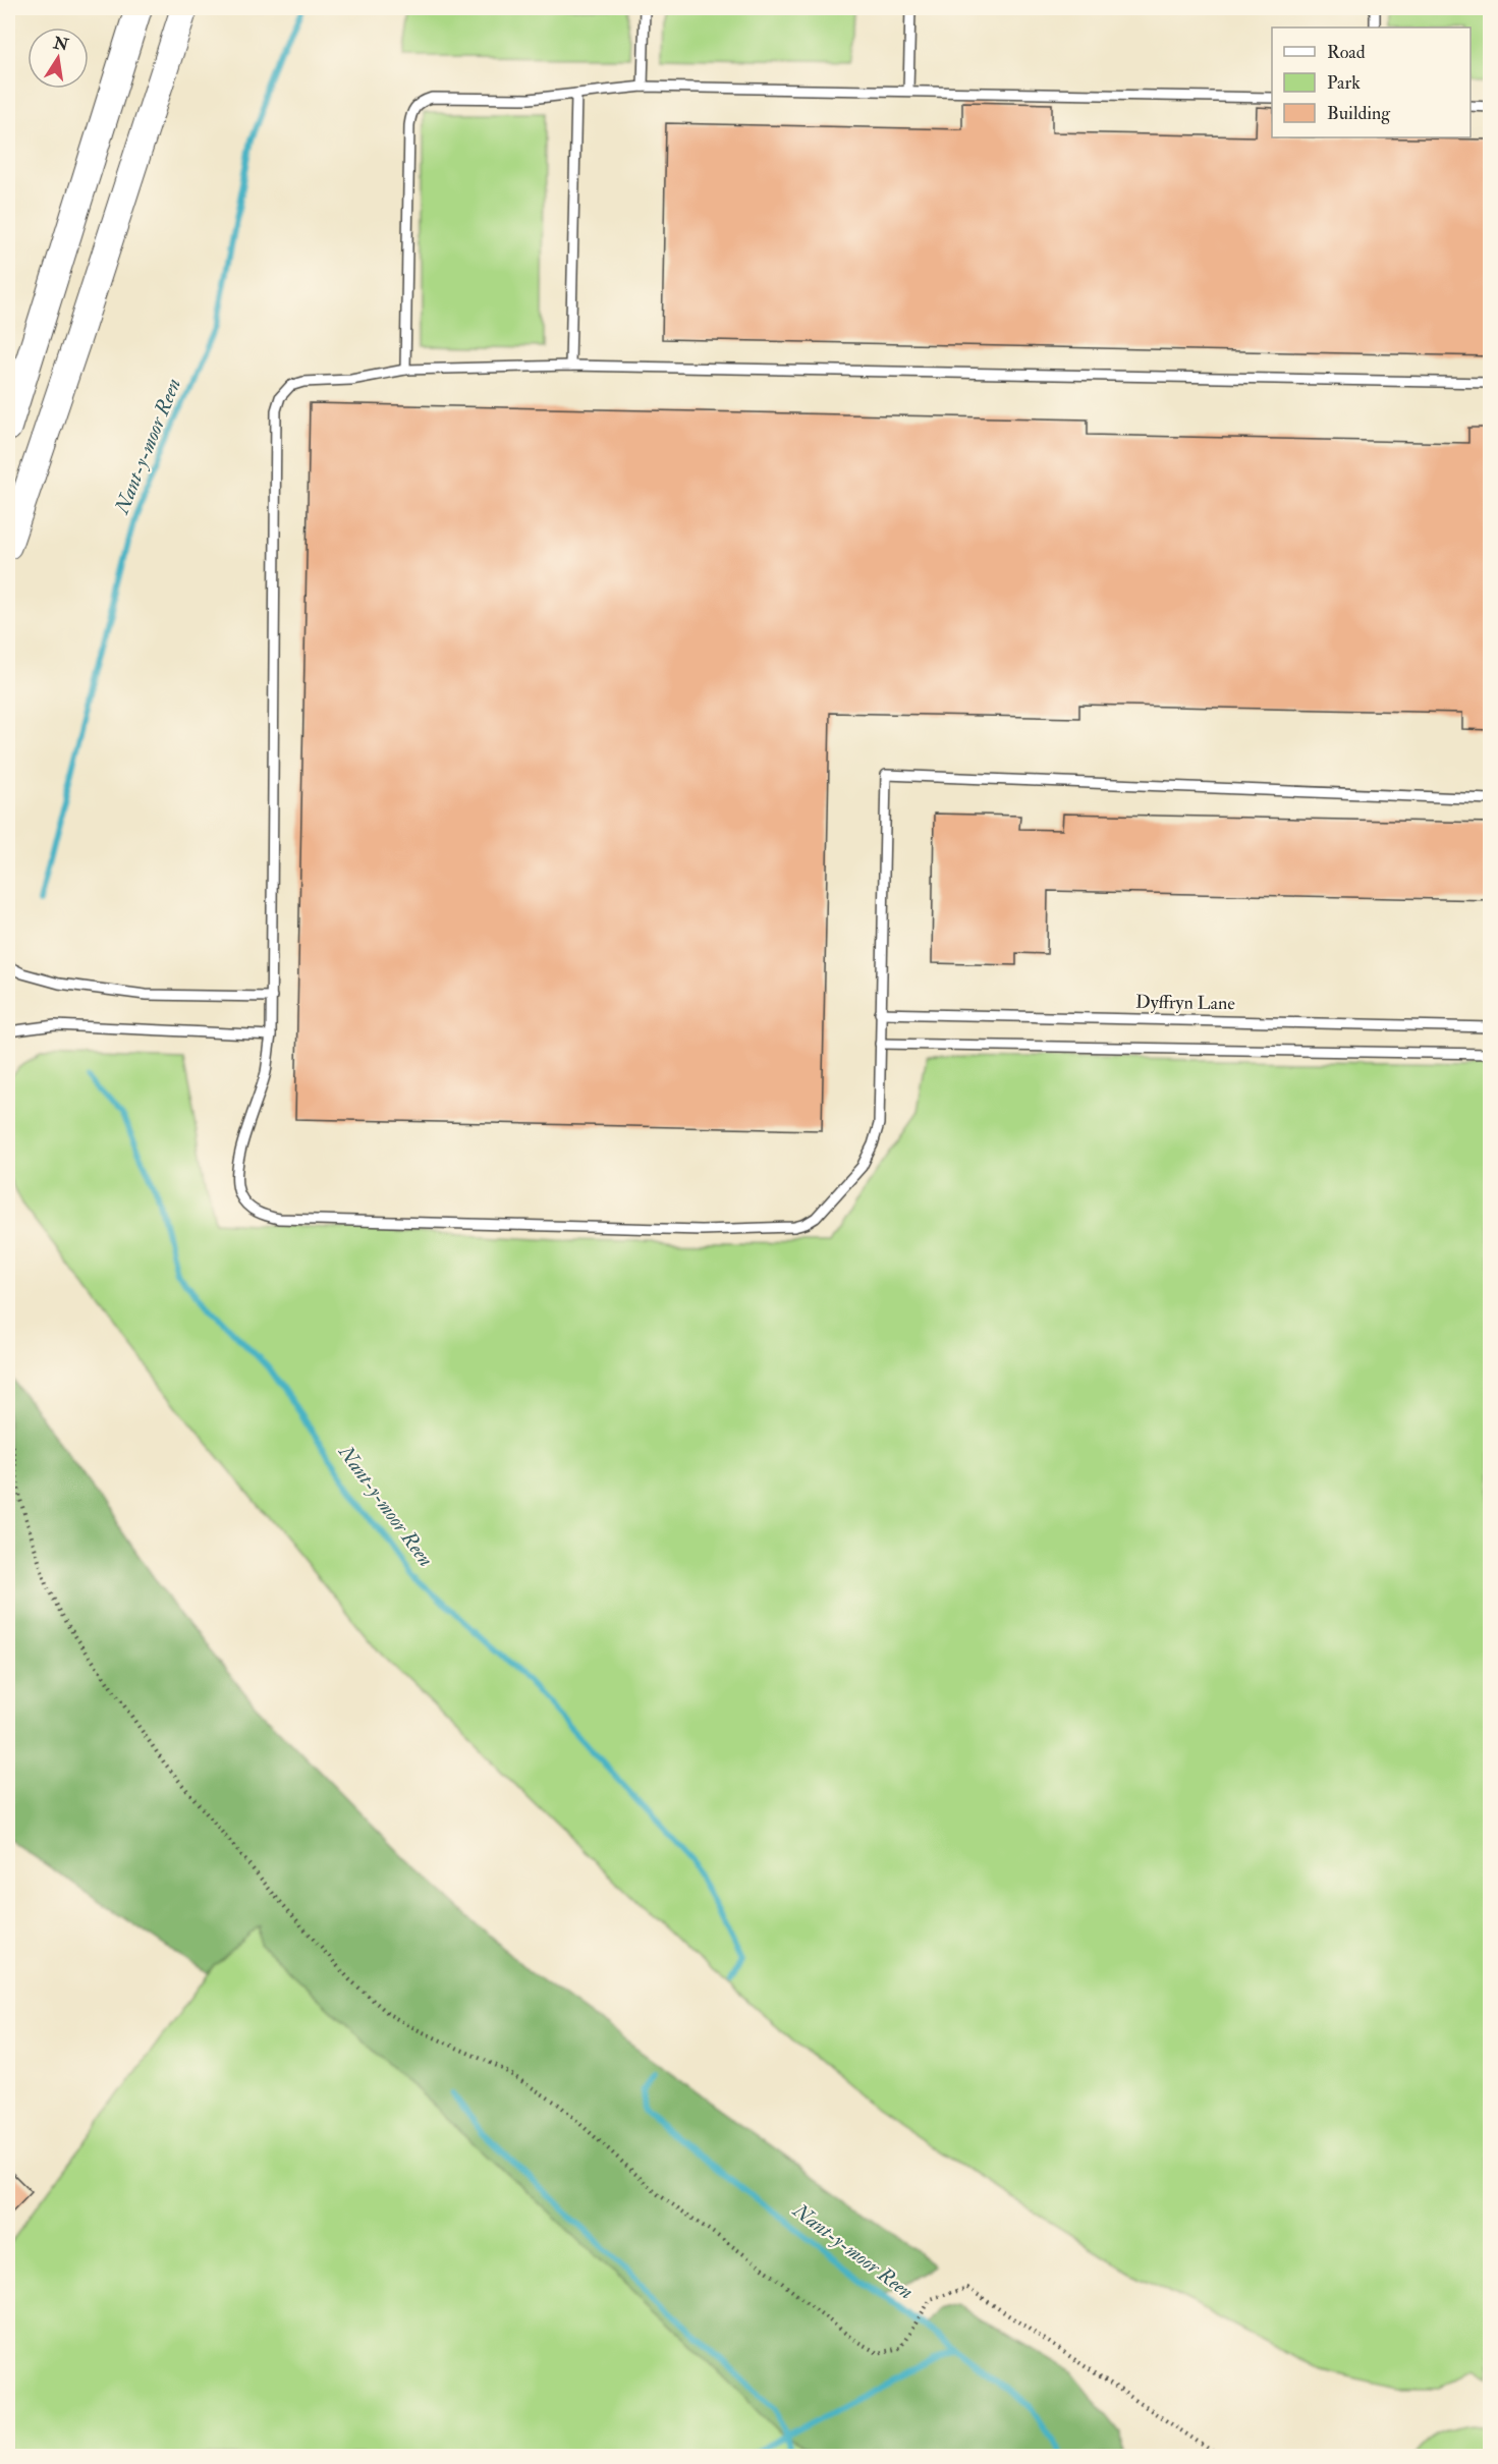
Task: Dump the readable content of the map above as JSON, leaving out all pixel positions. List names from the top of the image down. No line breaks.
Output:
{"streets":{"lane":["Dyffryn Lane"]},"water":["Nant-y-moor Reen"],"legend":["Road","Park","Building"],"north":"top"}
